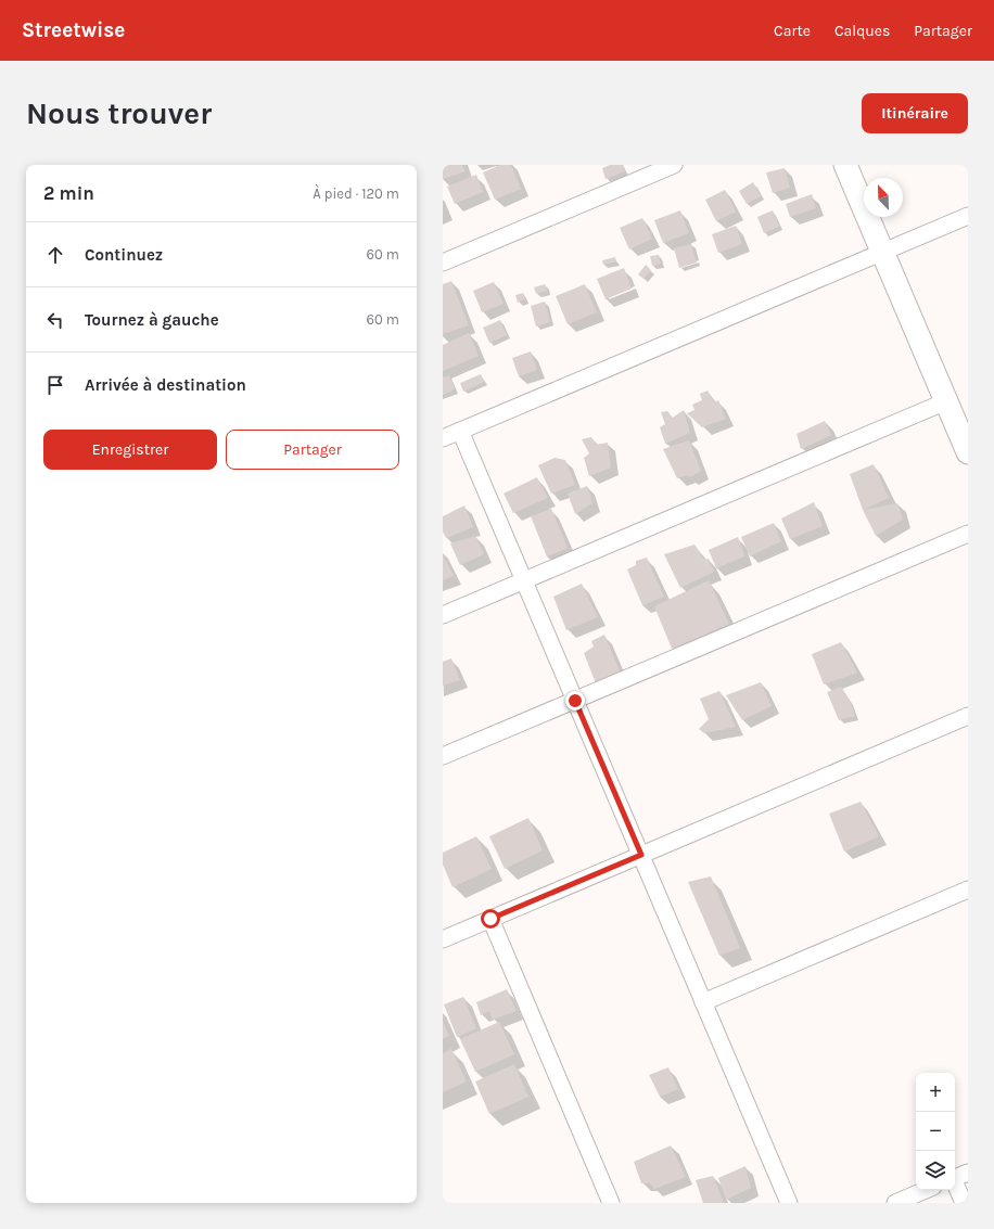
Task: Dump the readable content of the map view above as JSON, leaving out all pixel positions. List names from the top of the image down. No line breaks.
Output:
{"north":"top left","page":{"header":"Streetwise","nav":["Carte","Calques","Partager"],"buttons":["Itinéraire",["Enregistrer","Partager"]],"title":"Nous trouver","heading":["2 min","À pied · 120 m"],"list":[["Continuez","60 m"],["Tournez à gauche","60 m"],"Arrivée à destination"],"map_buttons":["+","−"]}}
